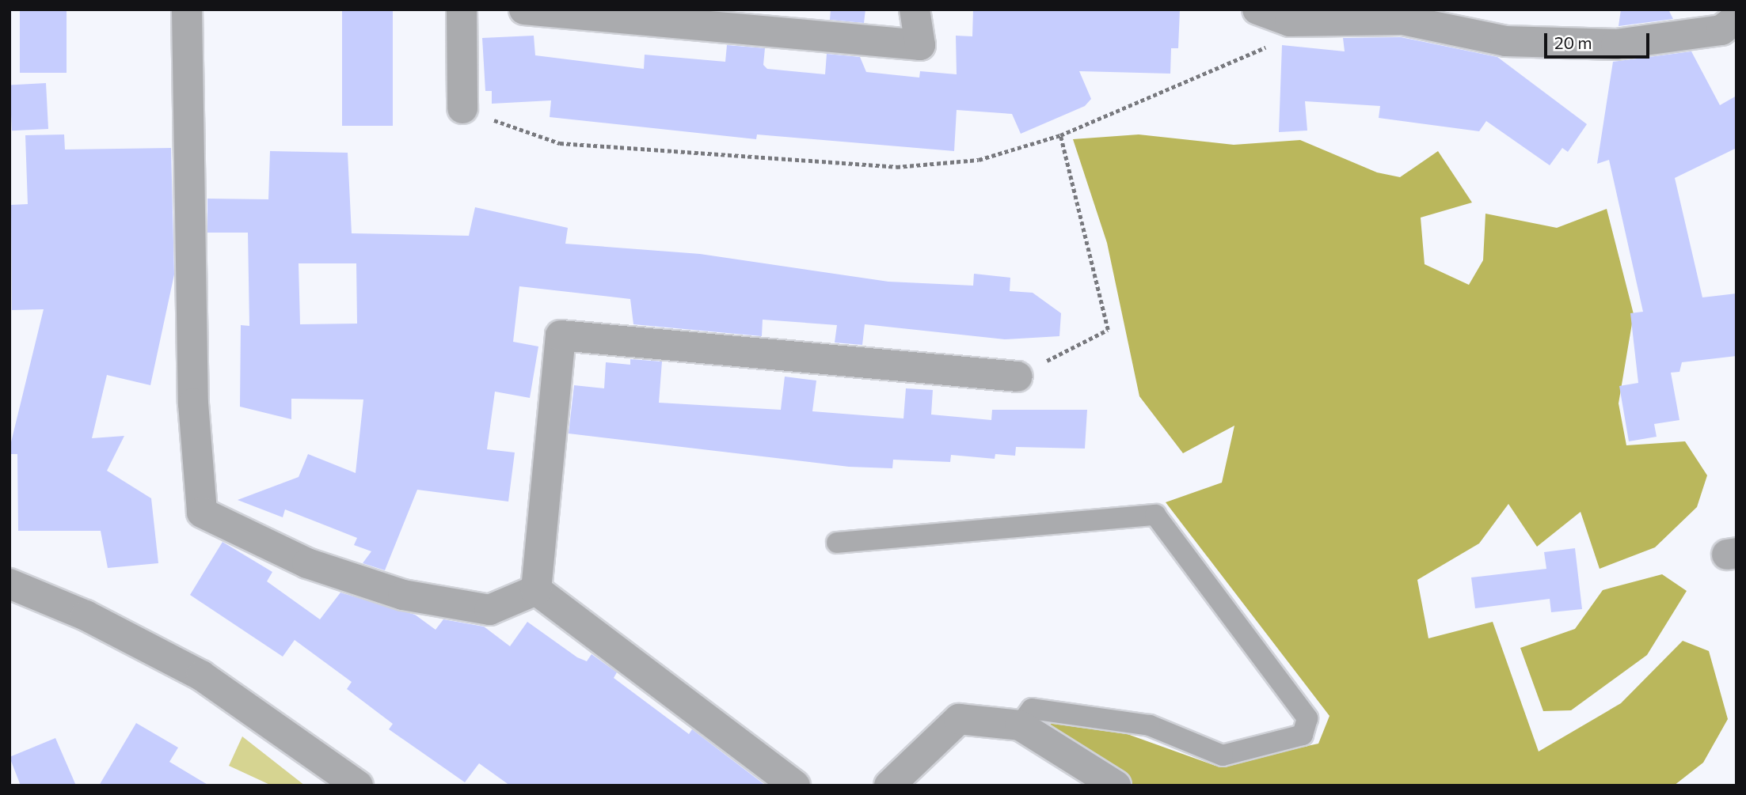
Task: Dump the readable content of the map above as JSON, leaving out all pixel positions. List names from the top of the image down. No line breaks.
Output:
{"scale_bar":"20 m"}
